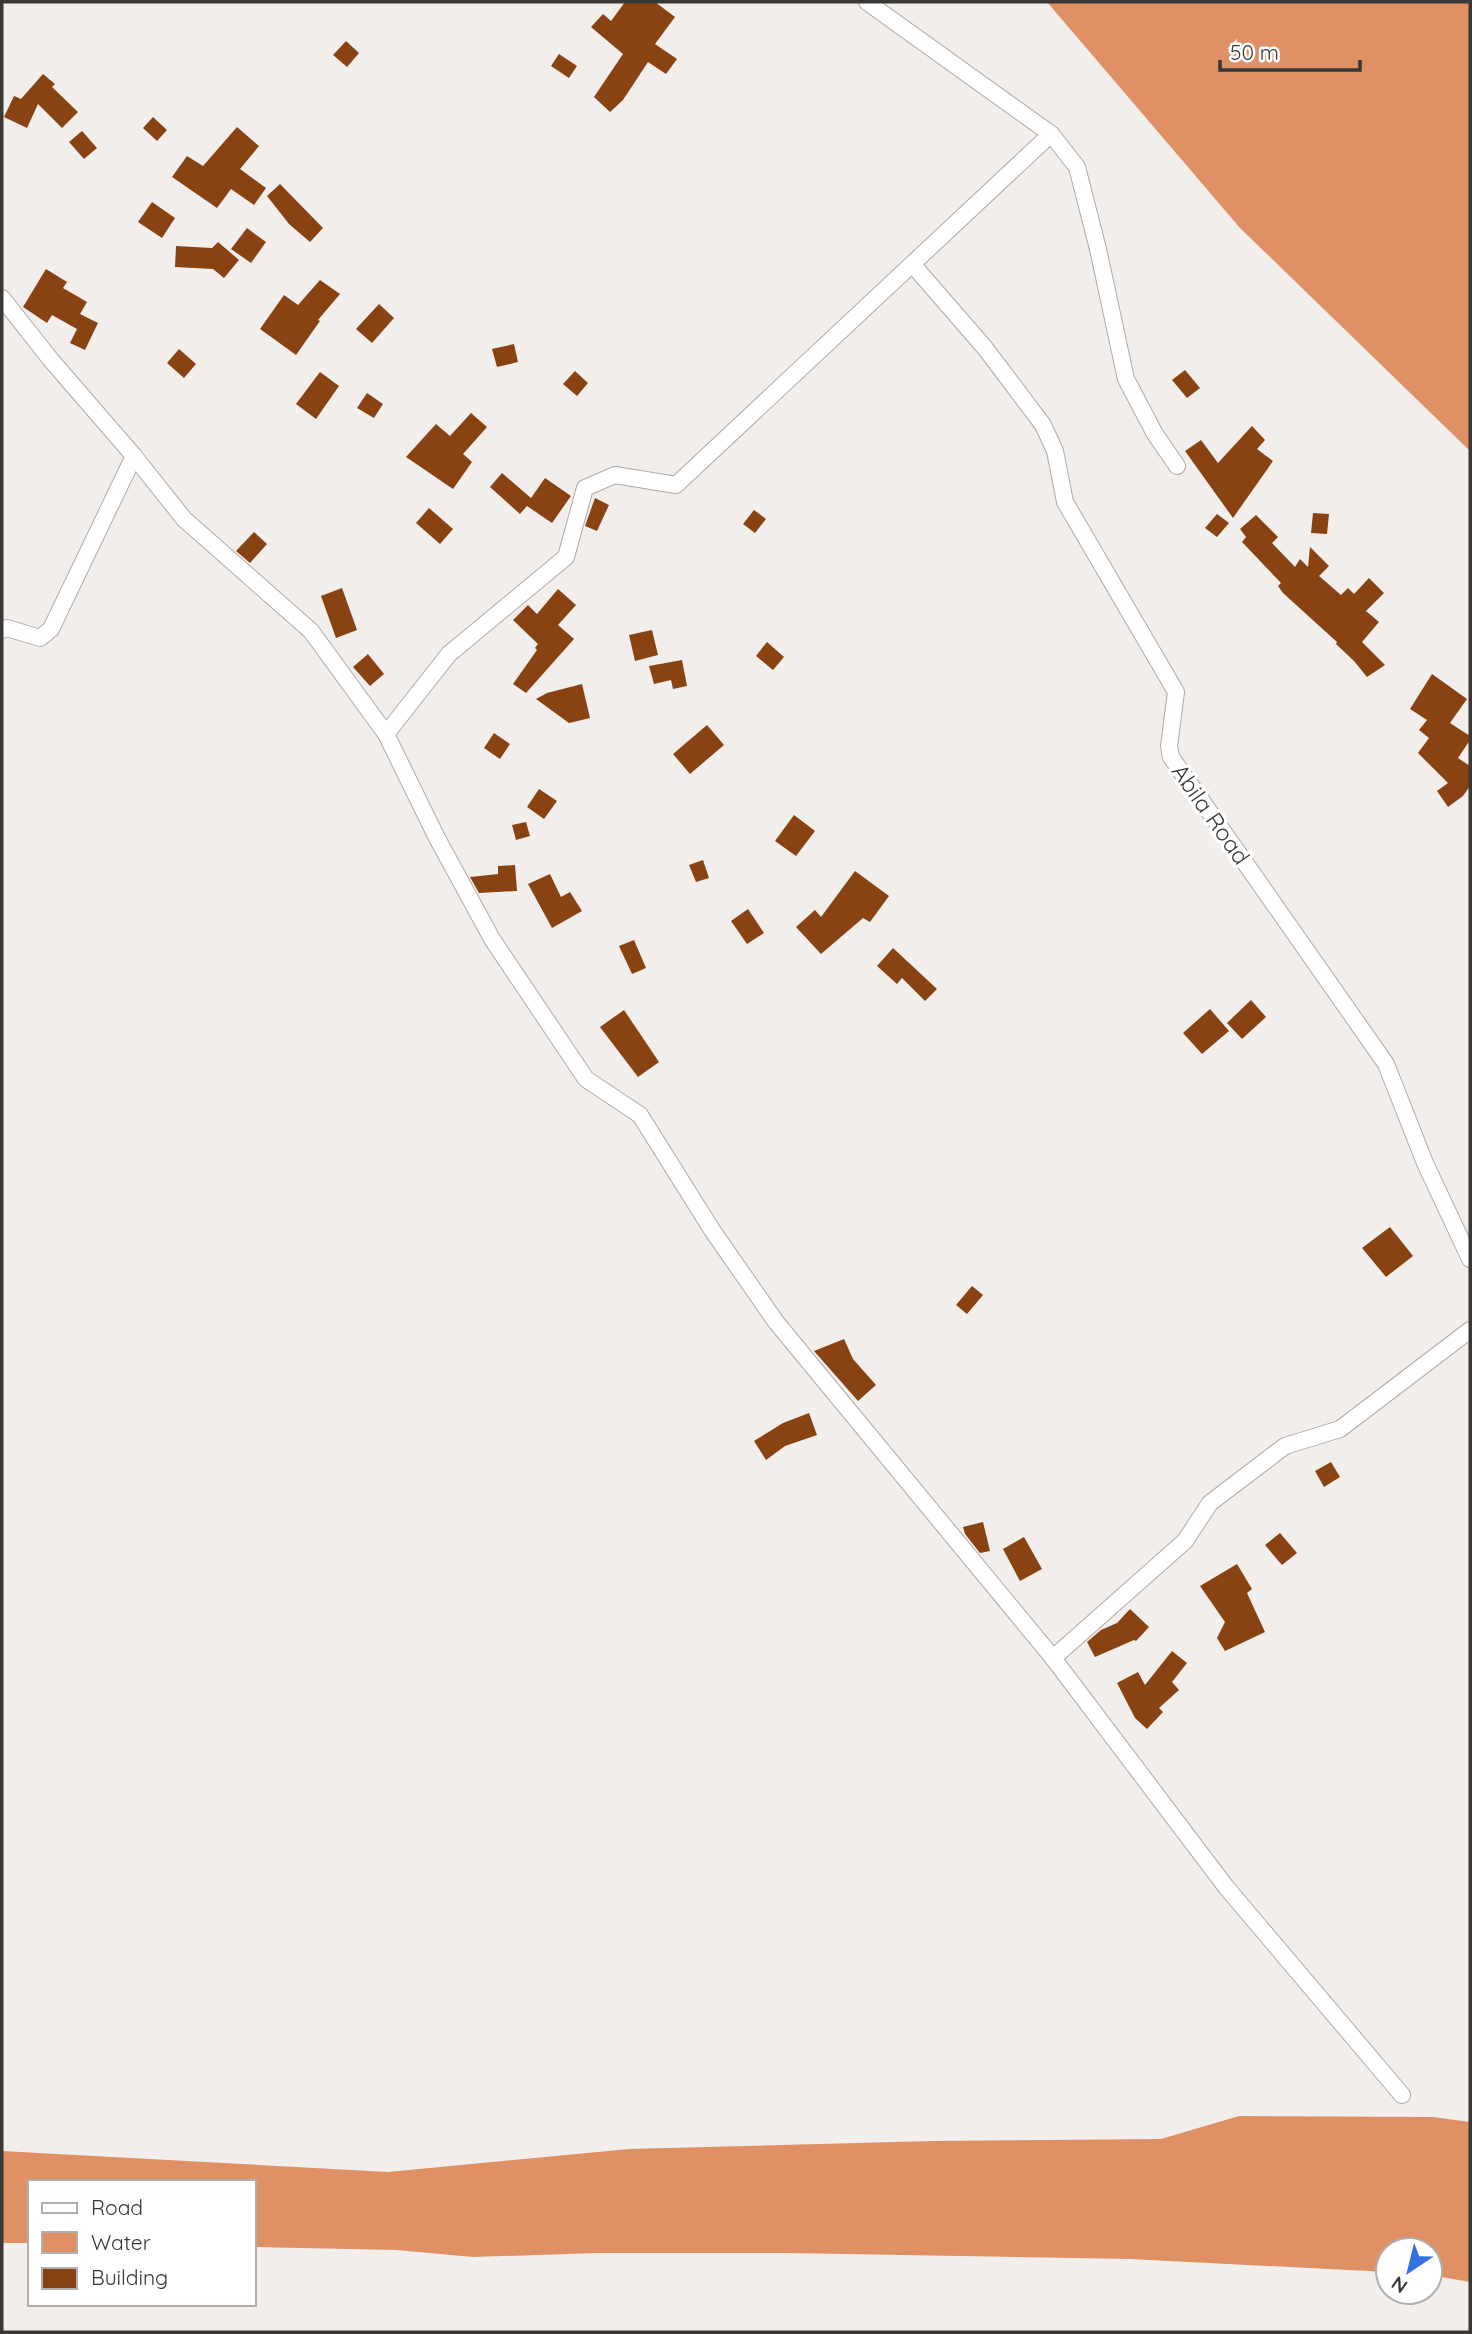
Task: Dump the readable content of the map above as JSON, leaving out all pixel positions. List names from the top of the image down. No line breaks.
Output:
{"streets":{"street":["Abila Road"]},"legend":["Road","Water","Building"],"scale_bar":"50 m","north":"bottom left"}
